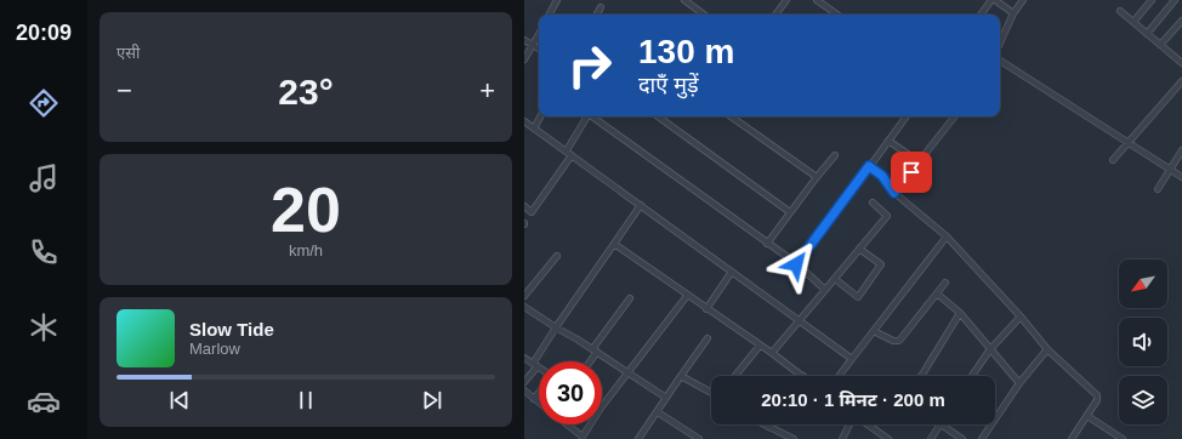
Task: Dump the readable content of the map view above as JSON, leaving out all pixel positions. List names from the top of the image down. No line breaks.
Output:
{"north":"bottom left","page":{"tabs":"20:09","tile":["एसी",["20","km/h"]],"turn":["130 m","दाएँ मुड़ें"],"heat":["−","23°","+"],"song":["Slow Tide","Marlow"],"limit":"30","trip":"20:10 · 1 मिनट · 200 m"}}
